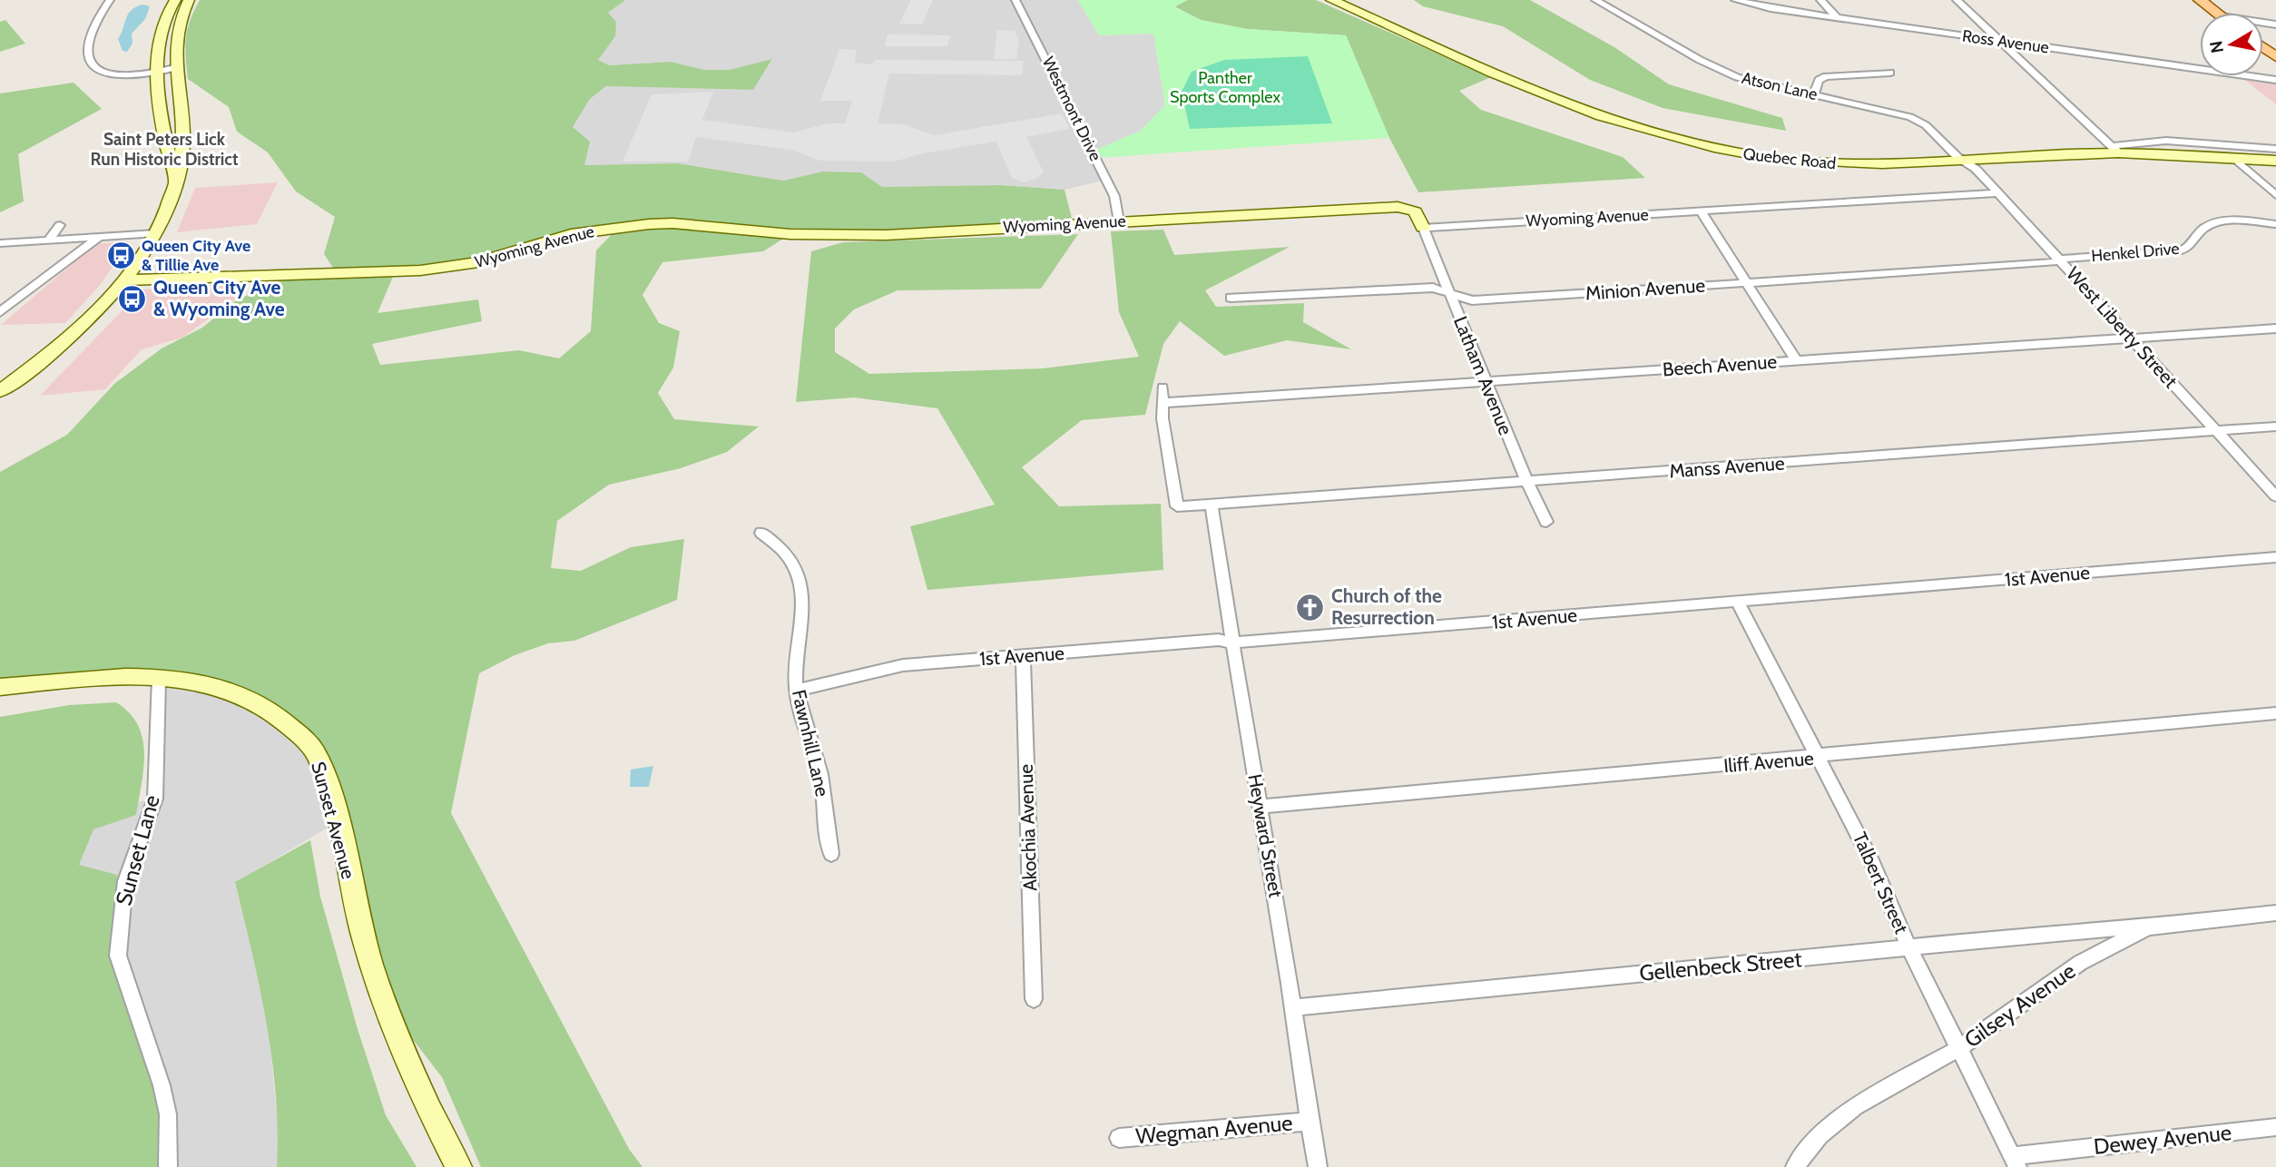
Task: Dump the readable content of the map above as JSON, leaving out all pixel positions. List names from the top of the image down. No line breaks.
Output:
{"streets":{"street":["Ross Avenue","Atson Lane","Westmont Drive","Quebec Road","Wyoming Avenue","Henkel Drive","Minion Avenue","West Liberty Street","Beech Avenue","Latham Avenue","Manss Avenue","1st Avenue","Fawnhill Lane","Iliff Avenue","Sunset Avenue","Akochia Avenue","Heyward Street","Sunset Lane","Talbert Street","Gellenbeck Street","Gilsey Avenue","Wegman Avenue","Dewey Avenue"]},"crossings":[["Atson Lane","Quebec Road"],["Atson Lane","West Liberty Street"],["Westmont Drive","Wyoming Avenue"],["Quebec Road","West Liberty Street"],["Wyoming Avenue","West Liberty Street"],["Wyoming Avenue","Latham Avenue"],["Henkel Drive","Minion Avenue"],["Henkel Drive","West Liberty Street"],["Minion Avenue","West Liberty Street"],["Minion Avenue","Latham Avenue"],["West Liberty Street","Beech Avenue"],["West Liberty Street","Manss Avenue"],["Beech Avenue","Latham Avenue"],["Beech Avenue","Manss Avenue"],["Latham Avenue","Manss Avenue"],["Manss Avenue","Heyward Street"],["1st Avenue","Fawnhill Lane"],["1st Avenue","Akochia Avenue"],["1st Avenue","Heyward Street"],["1st Avenue","Talbert Street"],["Iliff Avenue","Heyward Street"],["Iliff Avenue","Talbert Street"],["Sunset Avenue","Sunset Lane"],["Heyward Street","Gellenbeck Street"],["Heyward Street","Wegman Avenue"],["Talbert Street","Gellenbeck Street"],["Talbert Street","Gilsey Avenue"],["Talbert Street","Dewey Avenue"],["Gellenbeck Street","Gilsey Avenue"]],"districts":["Saint Peters Lick Run Historic District"],"parks":["Panther Sports Complex"],"places":{"bus stop":["Queen City Ave & Tillie Ave","Queen City Ave & Wyoming Ave"],"church":["Church of the Resurrection"]},"north":"left"}
